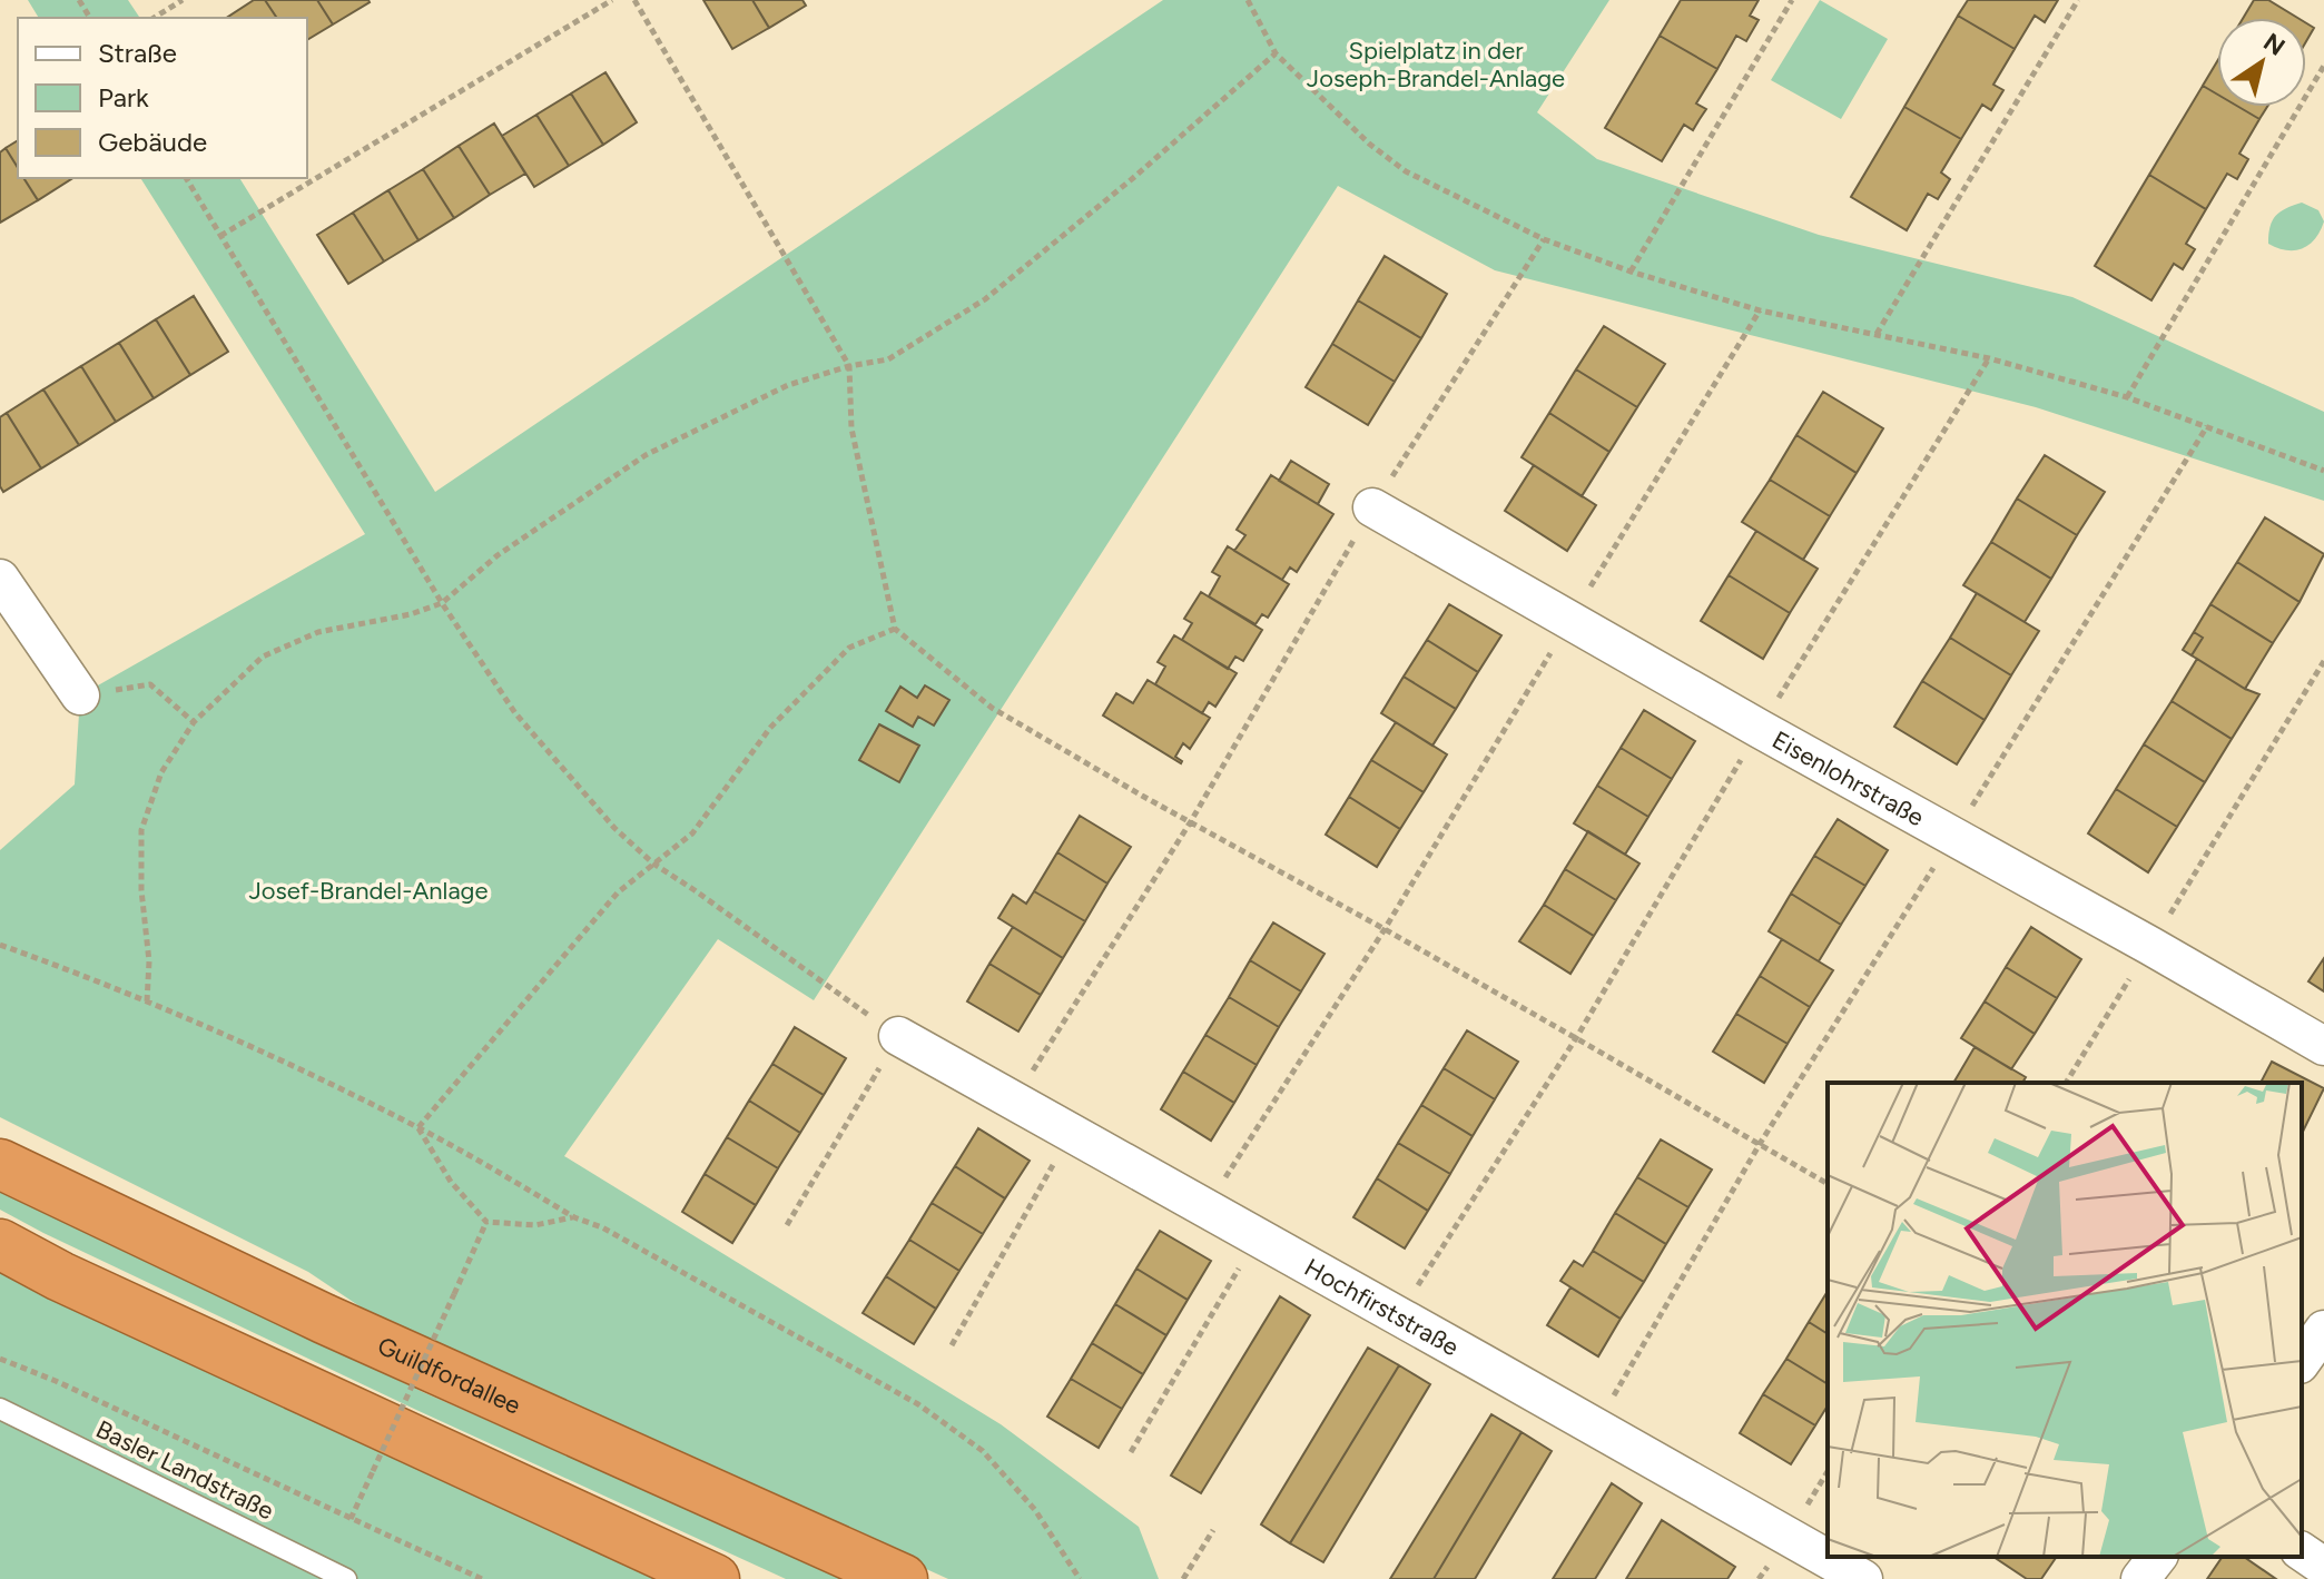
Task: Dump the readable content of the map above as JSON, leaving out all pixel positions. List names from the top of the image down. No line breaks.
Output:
{"streets":{"highway":["Guildfordallee"],"street":["Eisenlohrstraße","Hochfirststraße"],"lane":["Basler Landstraße"]},"parks":["Spielplatz in der Joseph-Brandel-Anlage","Josef-Brandel-Anlage"],"legend":["Straße","Park","Gebäude"],"north":"top right"}
